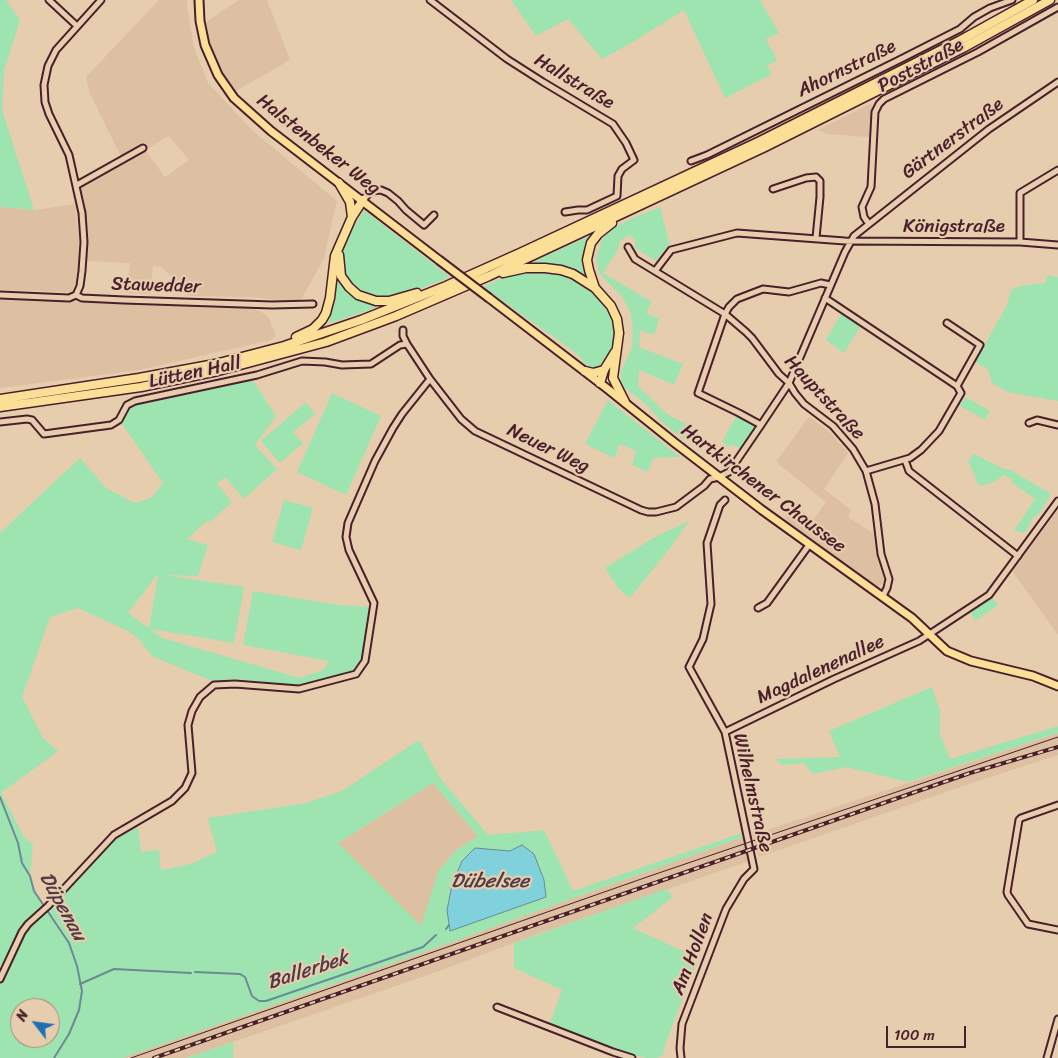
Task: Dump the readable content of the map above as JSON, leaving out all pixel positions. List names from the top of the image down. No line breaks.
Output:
{"streets":{"main road":["Halstenbeker Weg","Hartkirchener Chaussee"],"street":["Poststraße","Ahornstraße","Hallstraße","Gärtnerstraße","Königstraße","Stawedder","Lütten Hall","Hauptstraße","Neuer Weg","Magdalenenallee","Wilhelmstraße","Am Hollen"]},"crossings":[["Poststraße","Gärtnerstraße"],["Halstenbeker Weg","Hartkirchener Chaussee"],["Königstraße","Hauptstraße"],["Lütten Hall","Neuer Weg"],["Hauptstraße","Neuer Weg"],["Hauptstraße","Hartkirchener Chaussee"],["Neuer Weg","Hartkirchener Chaussee"],["Hartkirchener Chaussee","Magdalenenallee"],["Magdalenenallee","Wilhelmstraße"],["Wilhelmstraße","Am Hollen"]],"water":["Dübelsee","Düpenau","Ballerbek"],"scale_bar":"100 m","north":"top left"}
